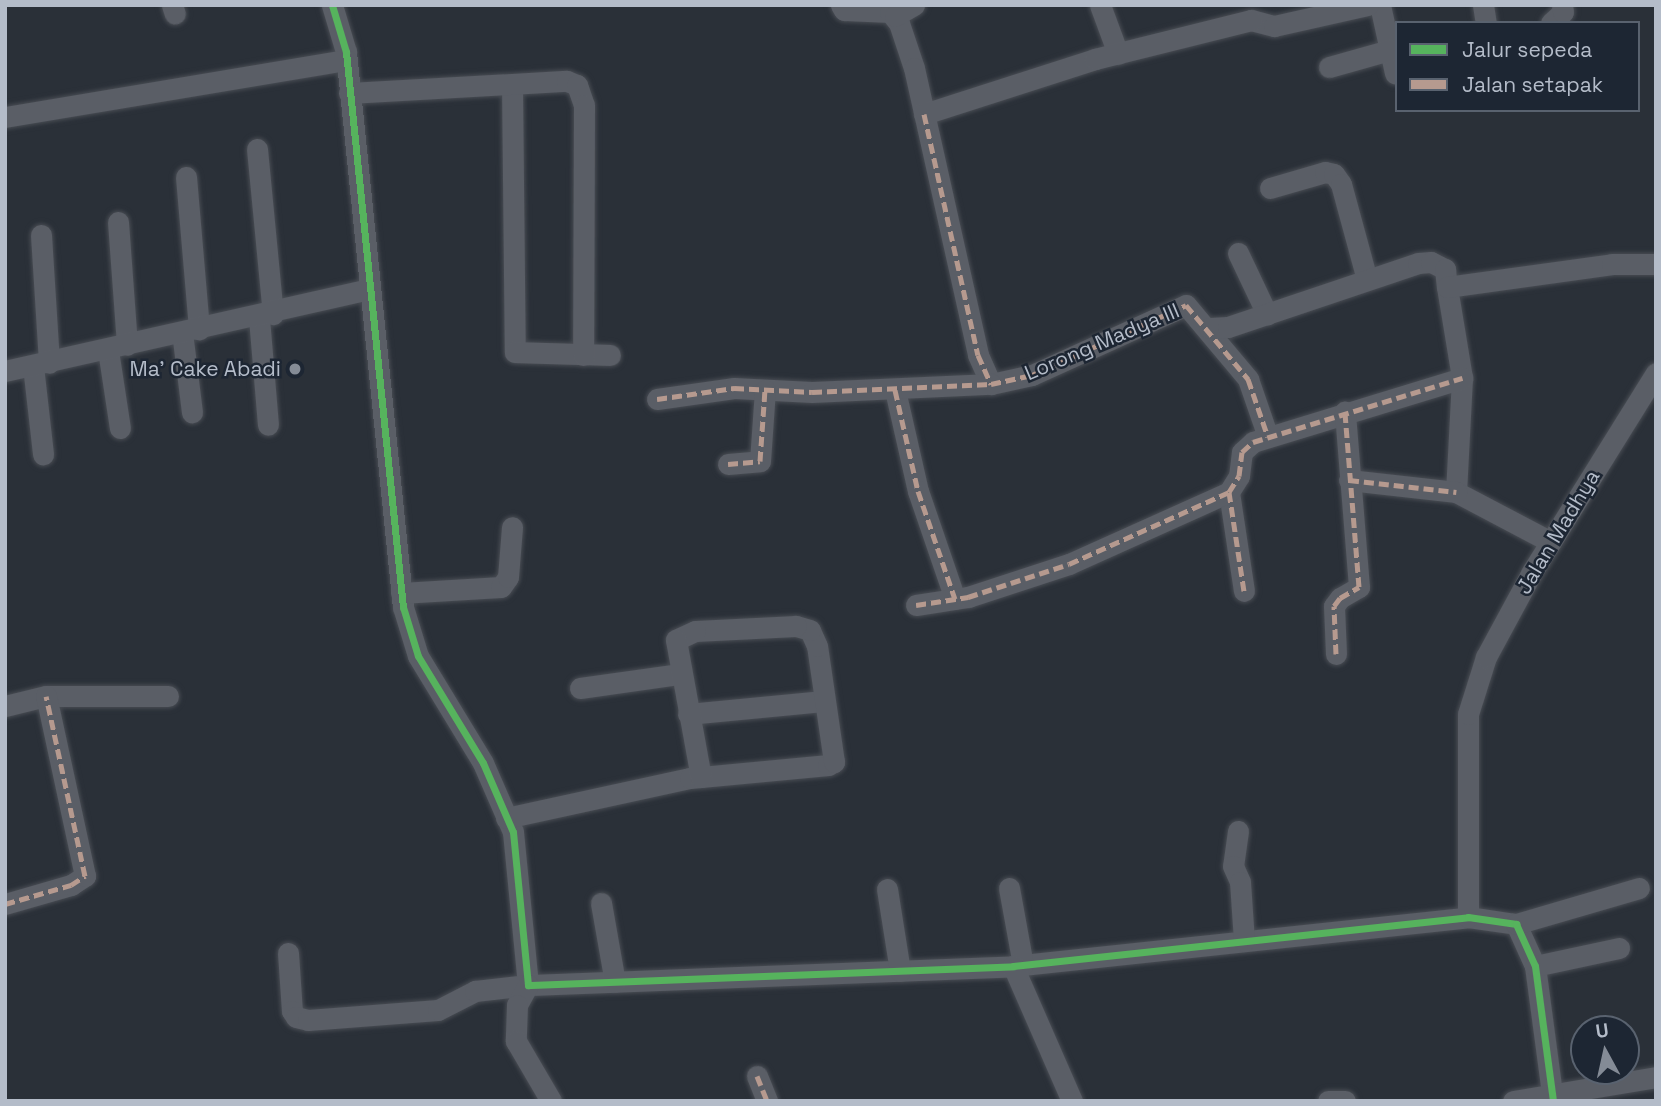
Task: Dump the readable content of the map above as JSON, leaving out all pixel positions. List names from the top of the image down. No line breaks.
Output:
{"streets":{"street":["Lorong Madya III","Jalan Madhya"]},"places":["Ma' Cake Abadi"],"legend":["Jalur sepeda","Jalan setapak"],"north":"top"}
